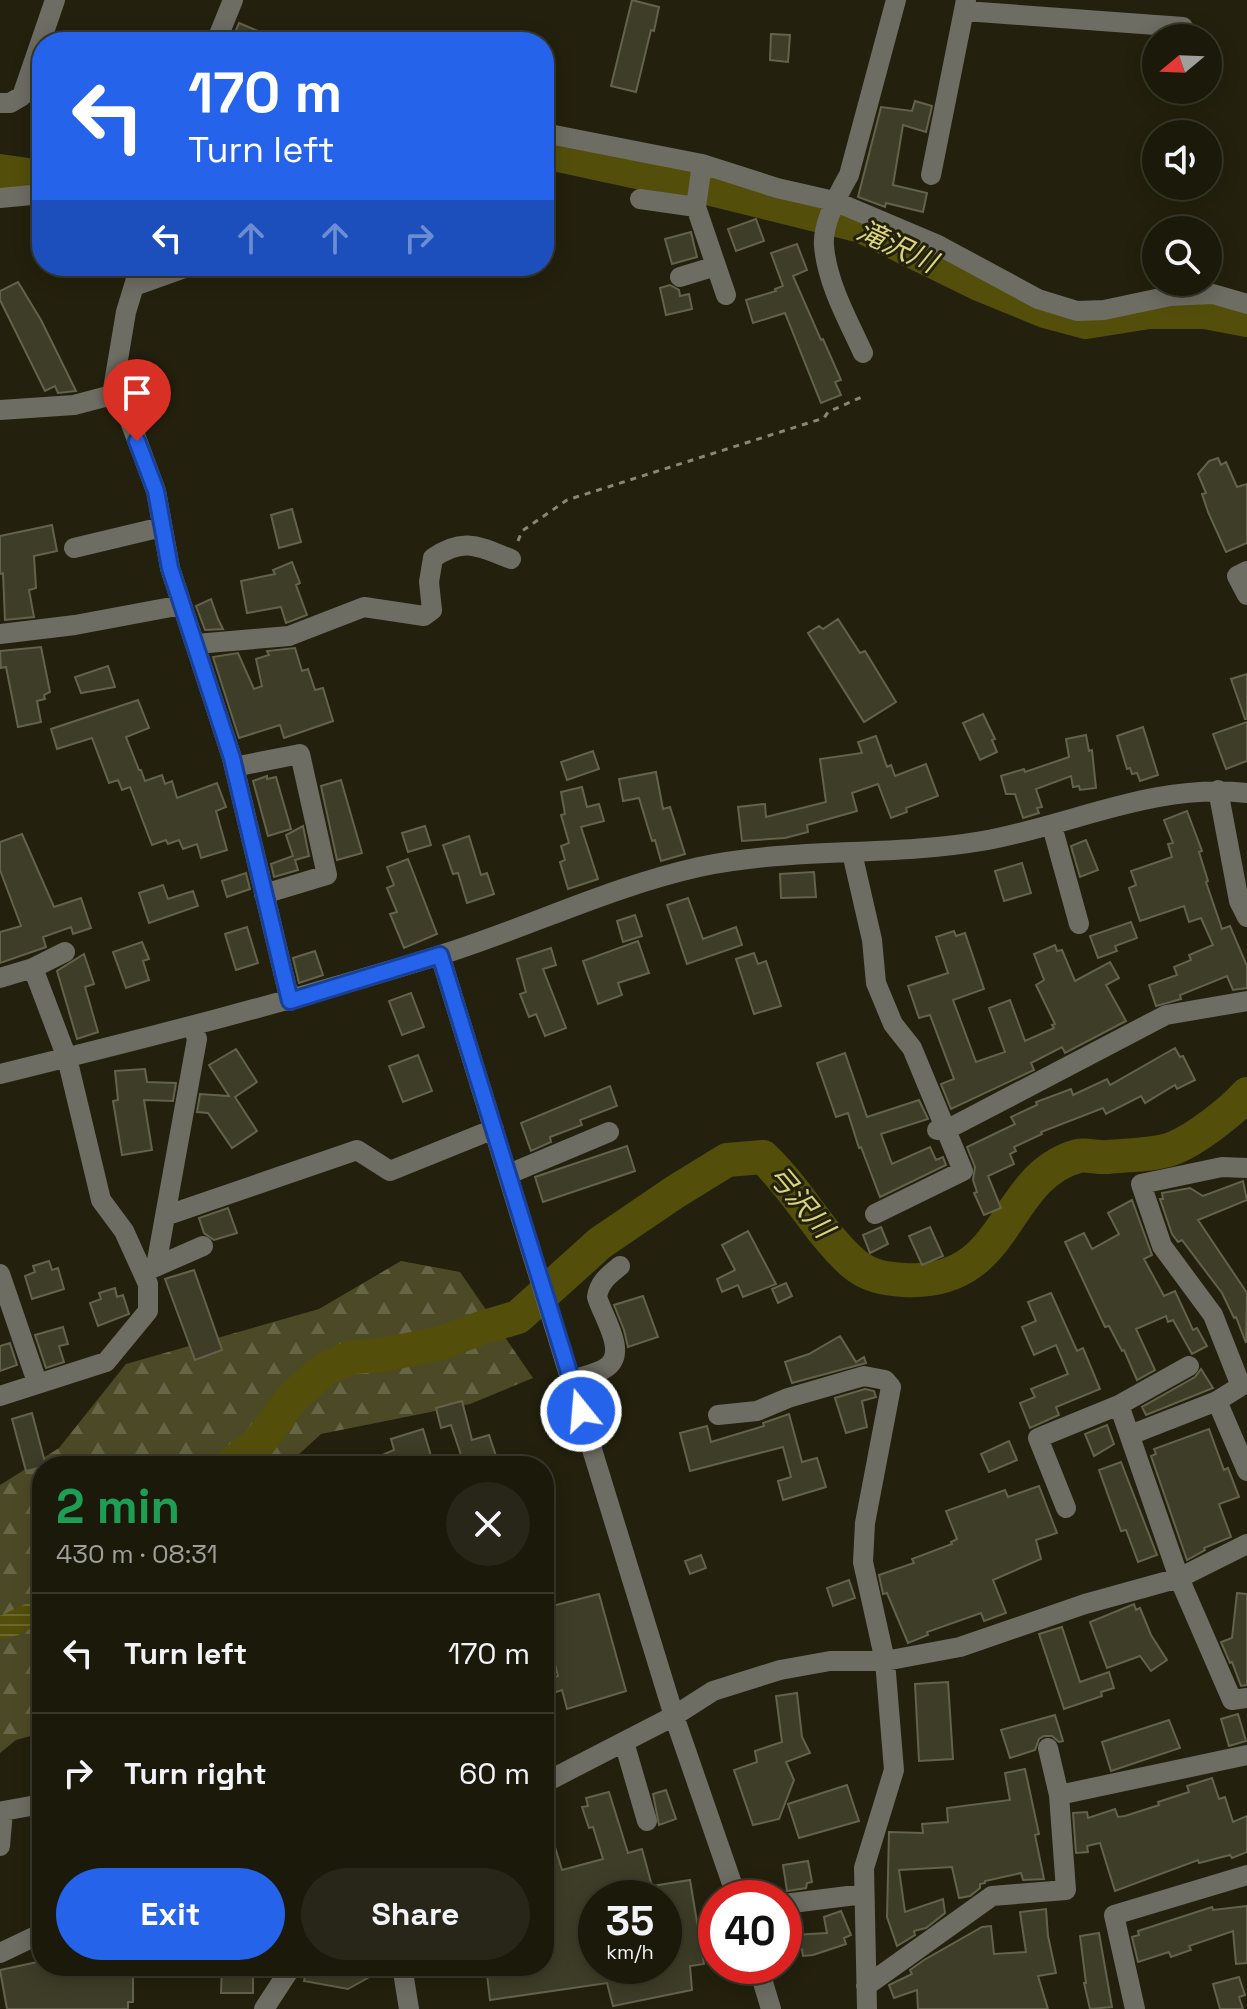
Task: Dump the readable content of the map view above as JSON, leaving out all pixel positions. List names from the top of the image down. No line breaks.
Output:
{"water":["滝沢川","弓沢川"],"north":"left","page":{"turn":["170 m","Turn left"],"heading":["2 min","430 m · 08:31"],"list":[{"name":"Turn left","value":"170 m"},{"name":"Turn right","value":"60 m"}],"buttons":["Exit","Share"],"speed":"35 km/h","limit":"40"}}
